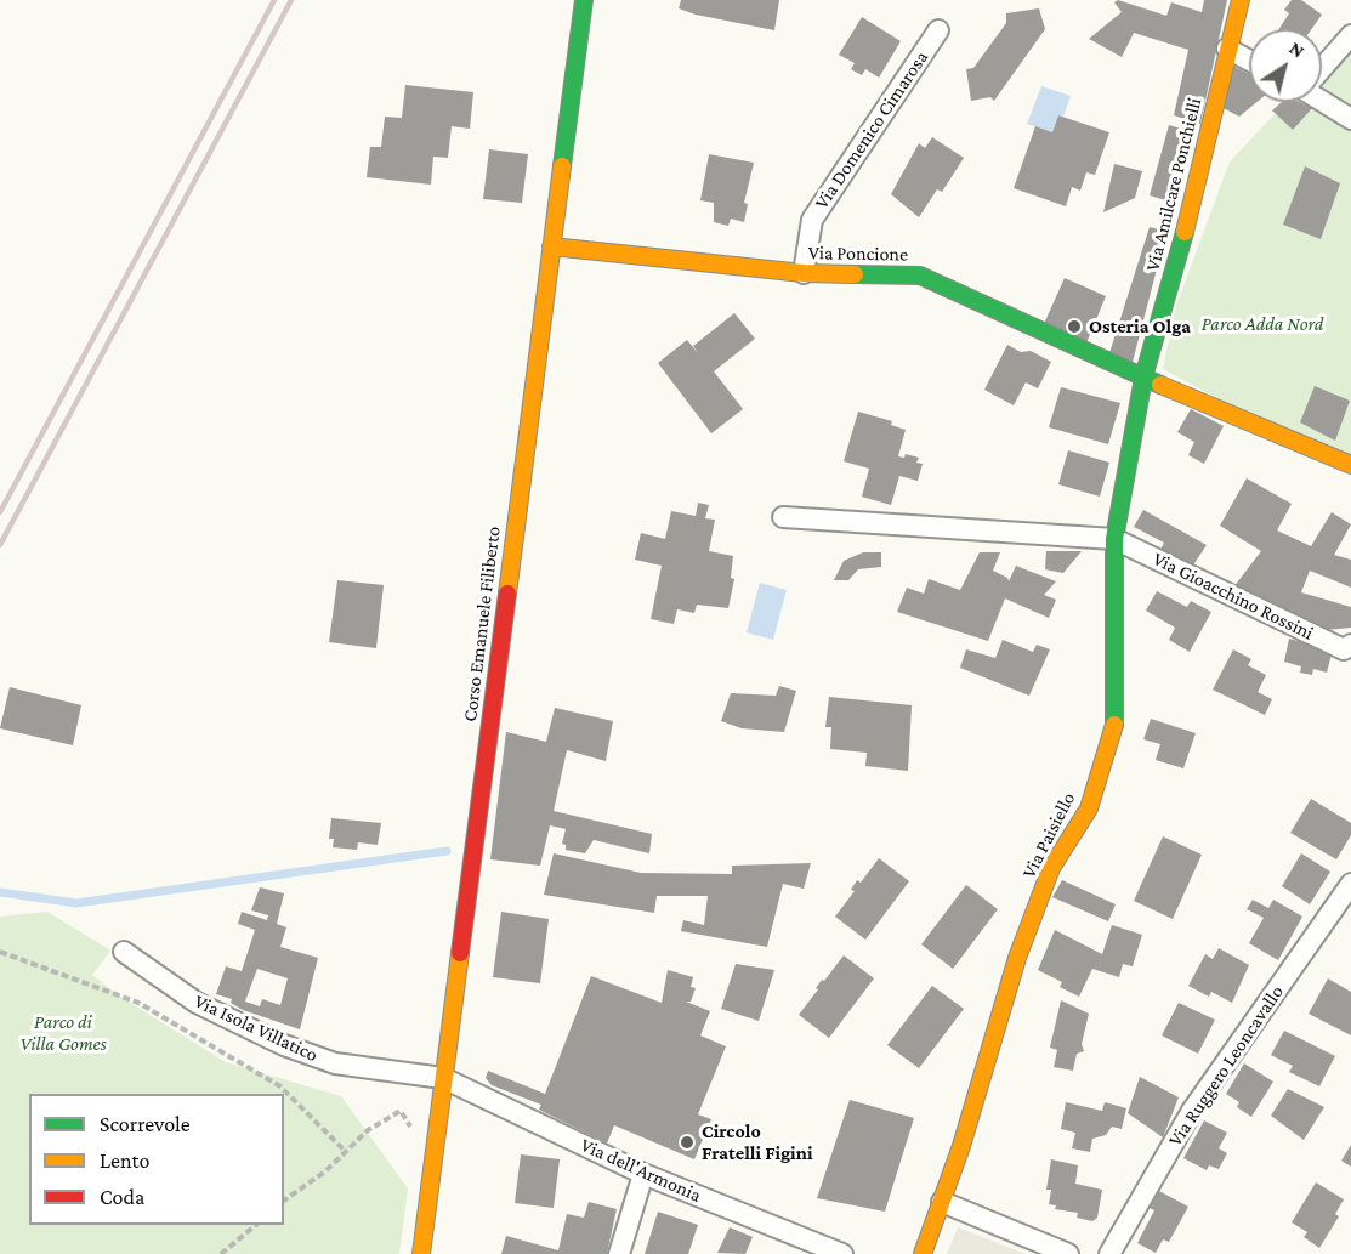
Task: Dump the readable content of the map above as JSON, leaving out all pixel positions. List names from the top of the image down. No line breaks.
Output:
{"streets":{"street":["Via Domenico Cimarosa","Via Amilcare Ponchielli","Via Poncione","Via Gioacchino Rossini","Corso Emanuele Filiberto","Via Paisiello","Via Isola Villatico","Via Ruggero Leoncavallo","Via dell'Armonia"]},"crossings":[["Via Domenico Cimarosa","Via Poncione"],["Via Amilcare Ponchielli","Via Poncione"],["Via Amilcare Ponchielli","Via Paisiello"],["Via Poncione","Corso Emanuele Filiberto"],["Via Poncione","Via Paisiello"],["Via Gioacchino Rossini","Via Paisiello"],["Corso Emanuele Filiberto","Via Isola Villatico"],["Corso Emanuele Filiberto","Via dell'Armonia"],["Via Isola Villatico","Via dell'Armonia"]],"parks":["Parco Adda Nord","Parco di Villa Gomes"],"places":["Osteria Olga","Circolo Fratelli Figini"],"legend":["Scorrevole","Lento","Coda"],"north":"top right"}
